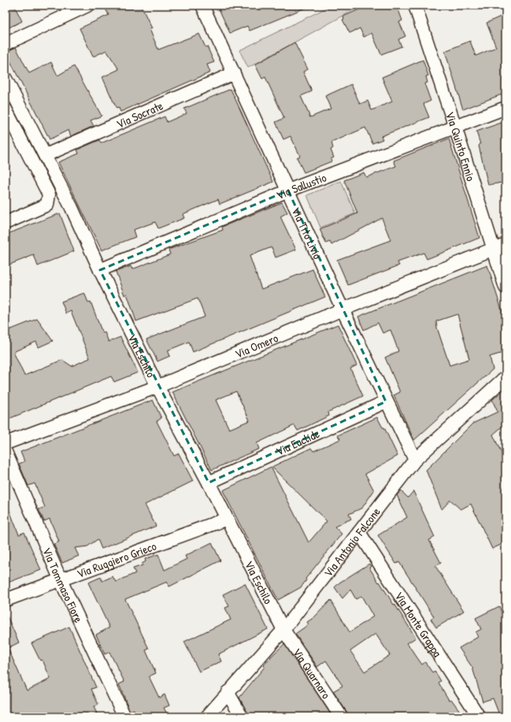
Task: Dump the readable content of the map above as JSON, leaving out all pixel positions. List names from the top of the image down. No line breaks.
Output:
{"streets":{"street":["Via Socrate","Via Quinto Ennio","Via Sallustio","Via Tito Livio","Via Omero","Via Eschilo","Via Euclide","Via Antonio Falcone","Via Ruggiero Grieco","Via Tommaso Fiore","Via Monte Grappa","Via Quarnaro"]},"crossings":[["Via Socrate","Via Tito Livio"],["Via Socrate","Via Eschilo"],["Via Quinto Ennio","Via Sallustio"],["Via Quinto Ennio","Via Omero"],["Via Sallustio","Via Tito Livio"],["Via Sallustio","Via Eschilo"],["Via Tito Livio","Via Omero"],["Via Tito Livio","Via Euclide"],["Via Tito Livio","Via Antonio Falcone"],["Via Omero","Via Eschilo"],["Via Eschilo","Via Euclide"],["Via Eschilo","Via Antonio Falcone"],["Via Eschilo","Via Ruggiero Grieco"],["Via Eschilo","Via Quarnaro"],["Via Antonio Falcone","Via Monte Grappa"],["Via Antonio Falcone","Via Quarnaro"],["Via Ruggiero Grieco","Via Tommaso Fiore"]]}
